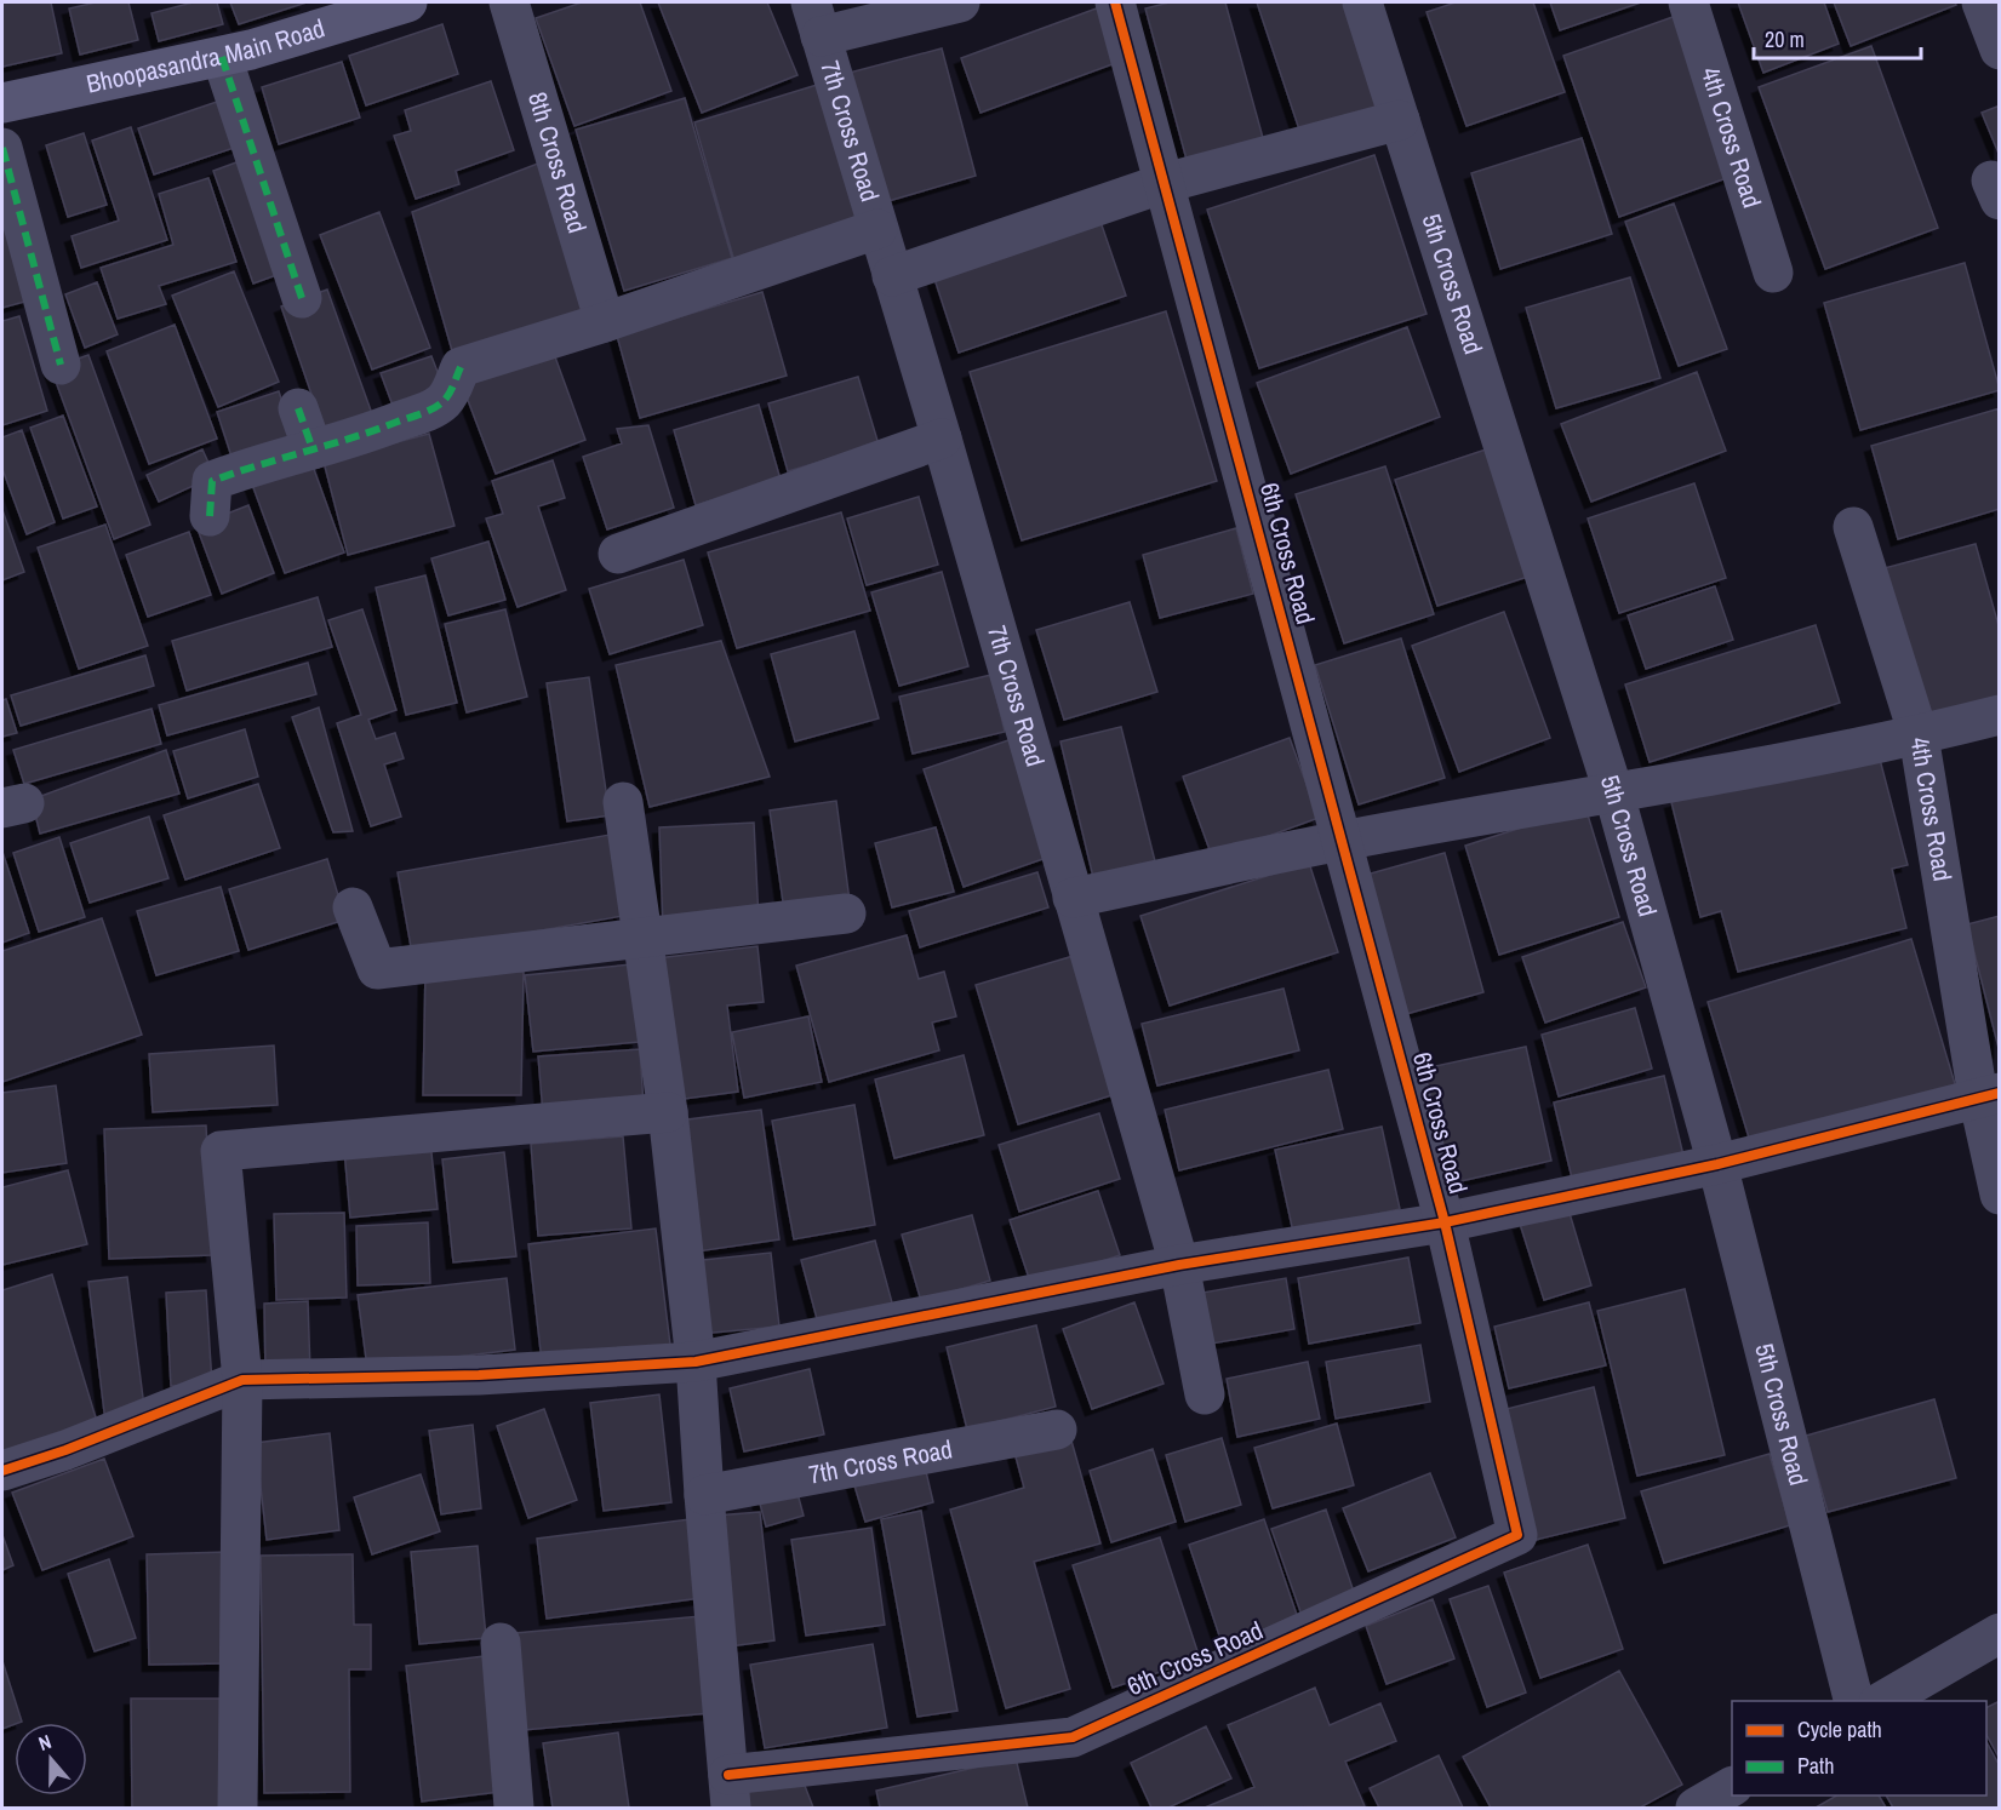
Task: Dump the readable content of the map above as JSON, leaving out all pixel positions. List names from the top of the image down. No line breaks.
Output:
{"streets":{"street":["Bhoopasandra Main Road","7th Cross Road","4th Cross Road","8th Cross Road","5th Cross Road","6th Cross Road"]},"legend":["Cycle path","Path"],"scale_bar":"20 m","north":"top"}
